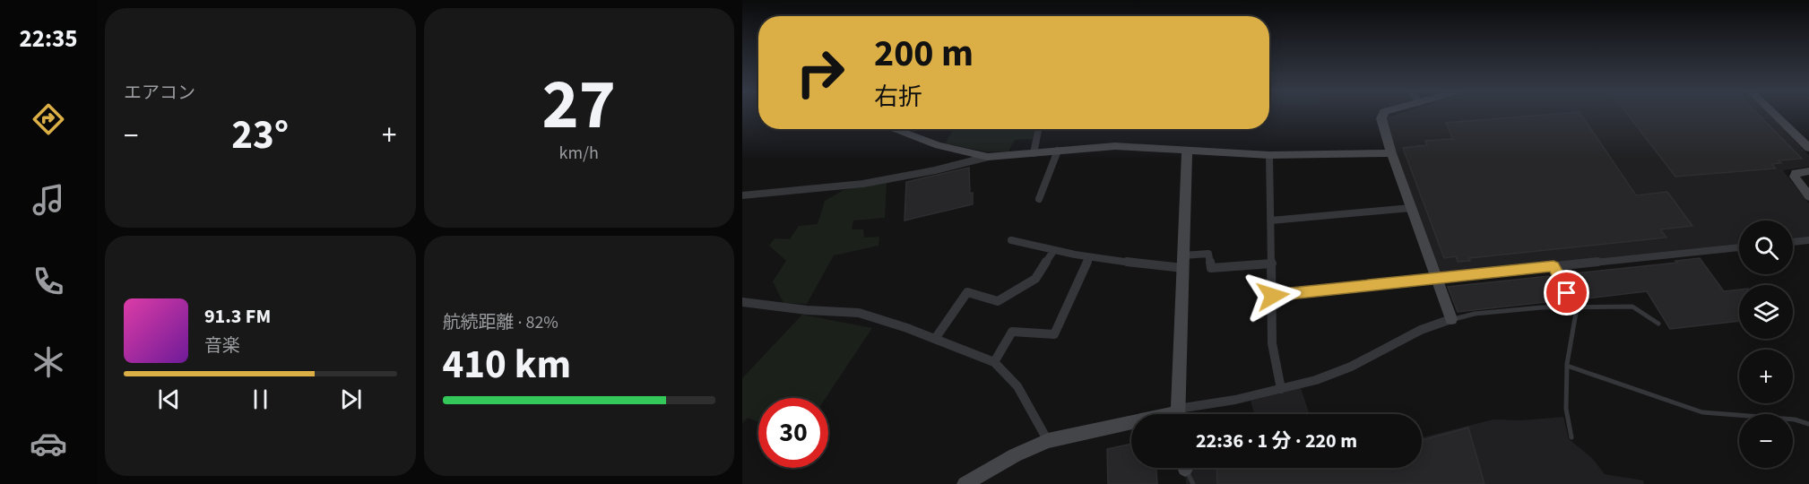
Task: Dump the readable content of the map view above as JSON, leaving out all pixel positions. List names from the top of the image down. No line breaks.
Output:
{"page":{"tabs":"22:35","tile":["エアコン",["27","km/h"],["航続距離 · 82%","410 km"]],"turn":["200 m","右折"],"heat":["−","23°","+"],"map_buttons":["+","−"],"song":["91.3 FM","音楽"],"limit":"30","trip":"22:36 · 1 分 · 220 m"}}
